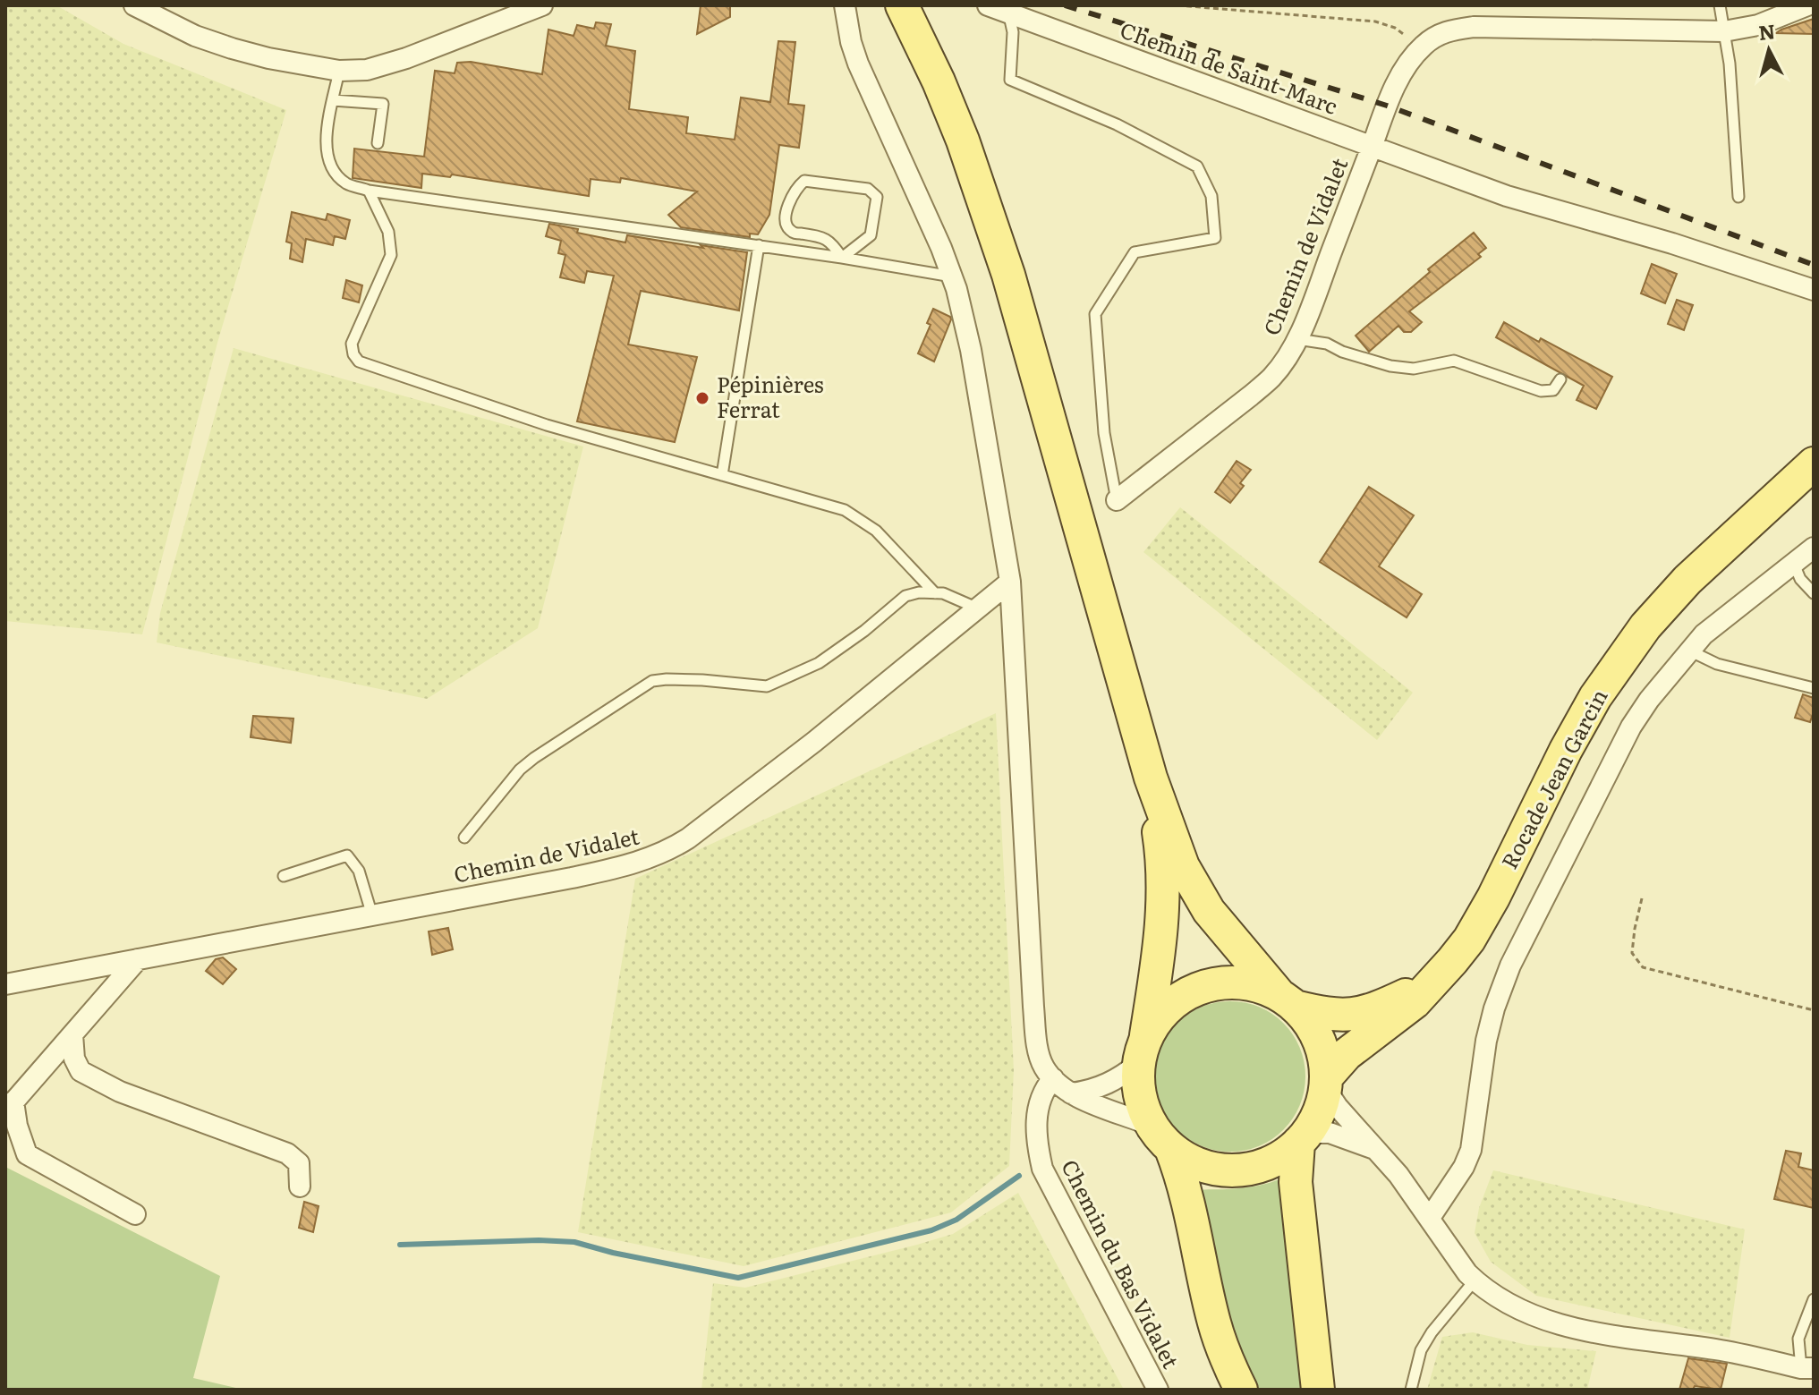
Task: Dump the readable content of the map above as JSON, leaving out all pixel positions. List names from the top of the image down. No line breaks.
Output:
{"streets":{"main road":["Rocade Jean Garcin"],"street":["Chemin de Saint-Marc","Chemin de Vidalet","Chemin du Bas Vidalet"]},"crossings":[["Chemin de Saint-Marc","Chemin de Vidalet"]],"places":["Pépinières Ferrat"],"north":"top"}
